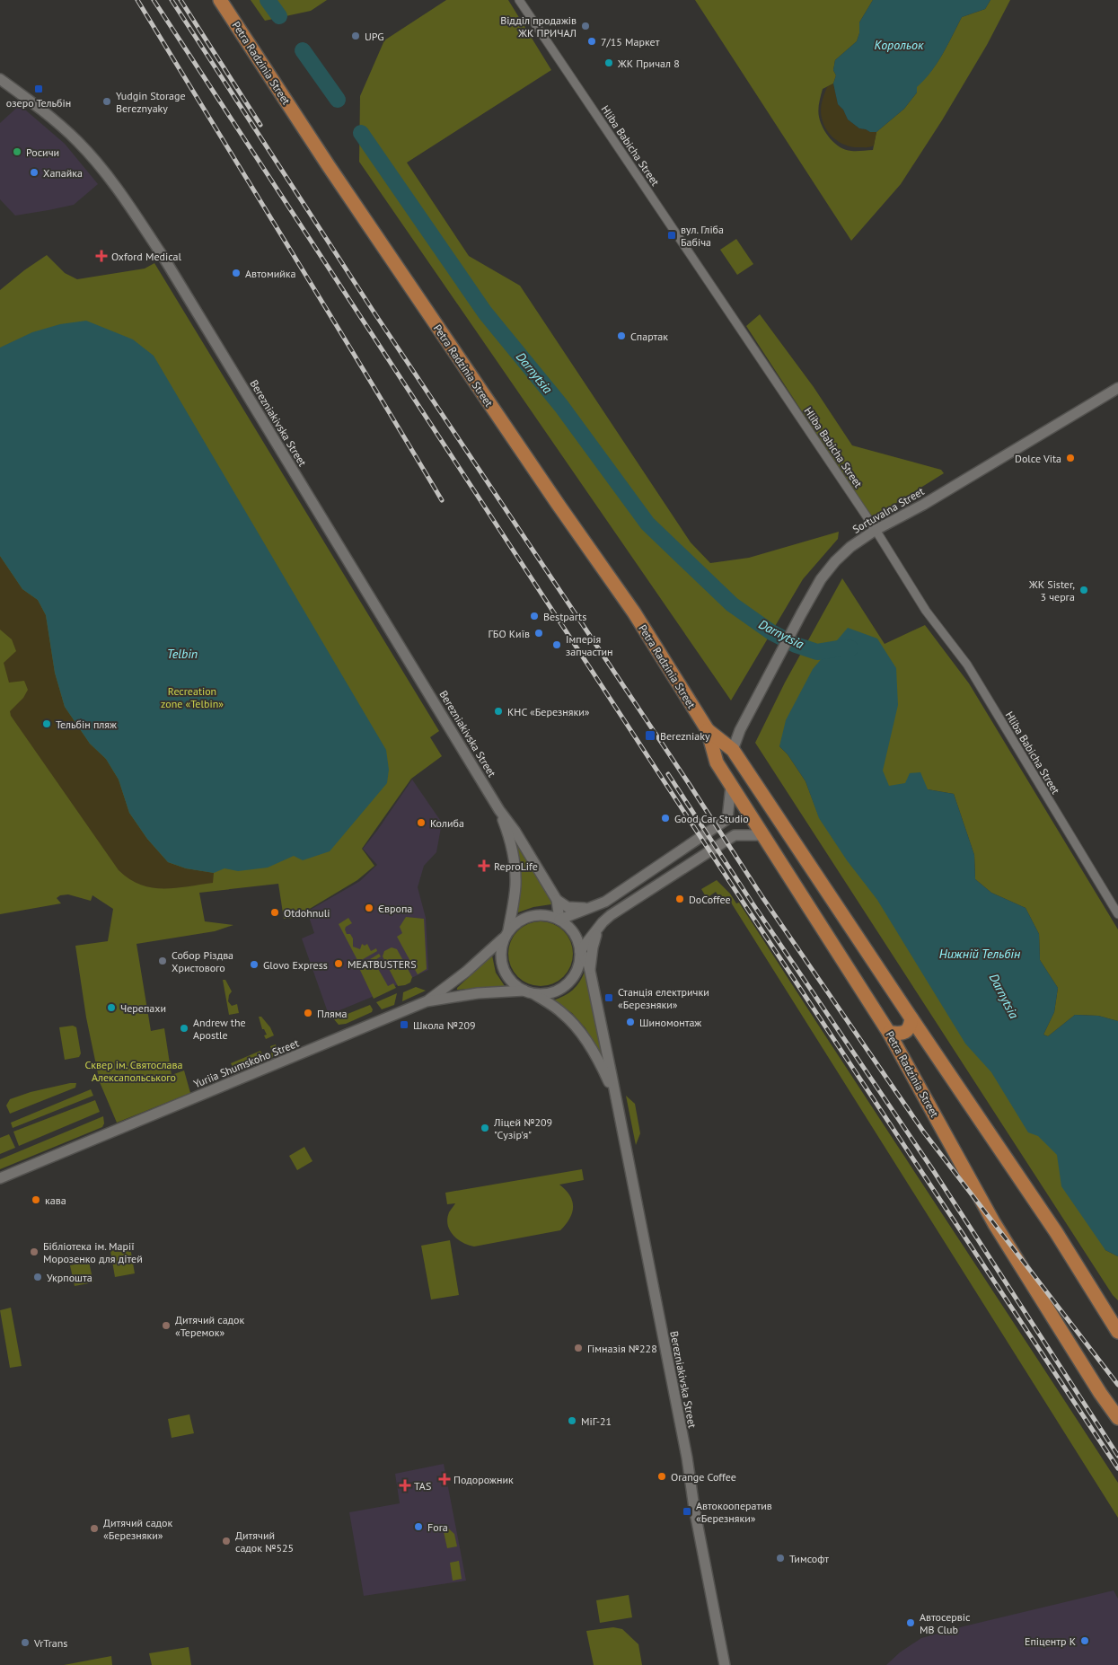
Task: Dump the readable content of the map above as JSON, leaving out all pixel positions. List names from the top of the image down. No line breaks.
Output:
{"streets":{"main road":["Petra Radzinia Street"],"street":["Hliba Babicha Street","Berezniakivska Street","Sortuvalna Street","Yuriia Shumskoho Street"]},"crossings":[["Petra Radzinia Street","Sortuvalna Street"],["Hliba Babicha Street","Sortuvalna Street"],["Berezniakivska Street","Yuriia Shumskoho Street"]],"water":["Корольок","Darnytsia","Telbin","Нижній Тельбін"],"parks":["Recreation zone «Telbin»","Сквер ім. Святослава Алексапольського"],"places":{"other":["Відділ продажів ЖК ПРИЧАЛ","UPG","7/15 Маркет","ЖК Причал 8","Yudgin Storage Bereznyaky","Росичи","Хапайка","Автомийка","Спартак","Dolce Vita","ЖК Sister, 3 черга","Bestparts","ГБО Київ","Імперія запчастин","КНС «Березняки»","Тельбін пляж","Good Car Studio","Колиба","DoCoffee","Європа","Otdohnuli","Собор Різдва Христового","MEATBUSTERS","Glovo Express","Черепахи","Пляма","Шиномонтаж","Andrew the Apostle","Ліцей №209 \"Сузір'я\"","кава","Бібліотека ім. Марії Морозенко для дітей","Укрпошта","Дитячий садок «Теремок»","Гімназія №228","МіГ-21","Orange Coffee","Fora","Дитячий садок «Березняки»","Дитячий садок №525","Тимсофт","Автосервіс MB Club","Епіцентр К","VrTrans"],"transit":["озеро Тельбін","вул. Гліба Бабіча","Berezniaky","Станція електрички «Березняки»","Школа №209","Автокооператив «Березняки»"],"health":["Oxford Medical","ReproLife","Подорожник","TAS"]}}
